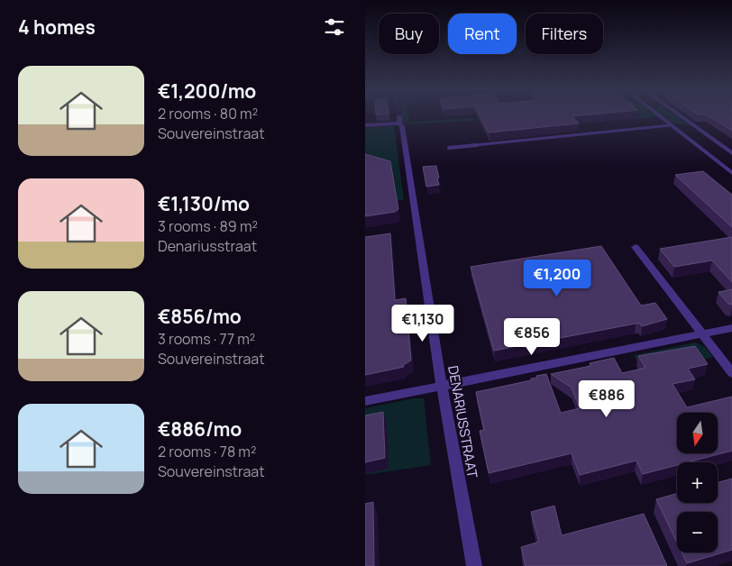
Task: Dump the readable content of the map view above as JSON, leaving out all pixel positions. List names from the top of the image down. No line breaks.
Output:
{"streets":{"street":["DENARIUSSTRAAT"]},"north":"bottom","page":{"heading":"4 homes","chip":["Buy","Rent","Filters"],"list":[{"name":"€1,200/mo","note":"2 rooms · 80 m² · Souvereinstraat"},{"name":"€1,130/mo","note":"3 rooms · 89 m² · Denariusstraat"},{"name":"€856/mo","note":"3 rooms · 77 m² · Souvereinstraat"},{"name":"€886/mo","note":"2 rooms · 78 m² · Souvereinstraat"}],"price":["€1,200","€1,130","€856","€886"],"map_buttons":["+","−"]}}
